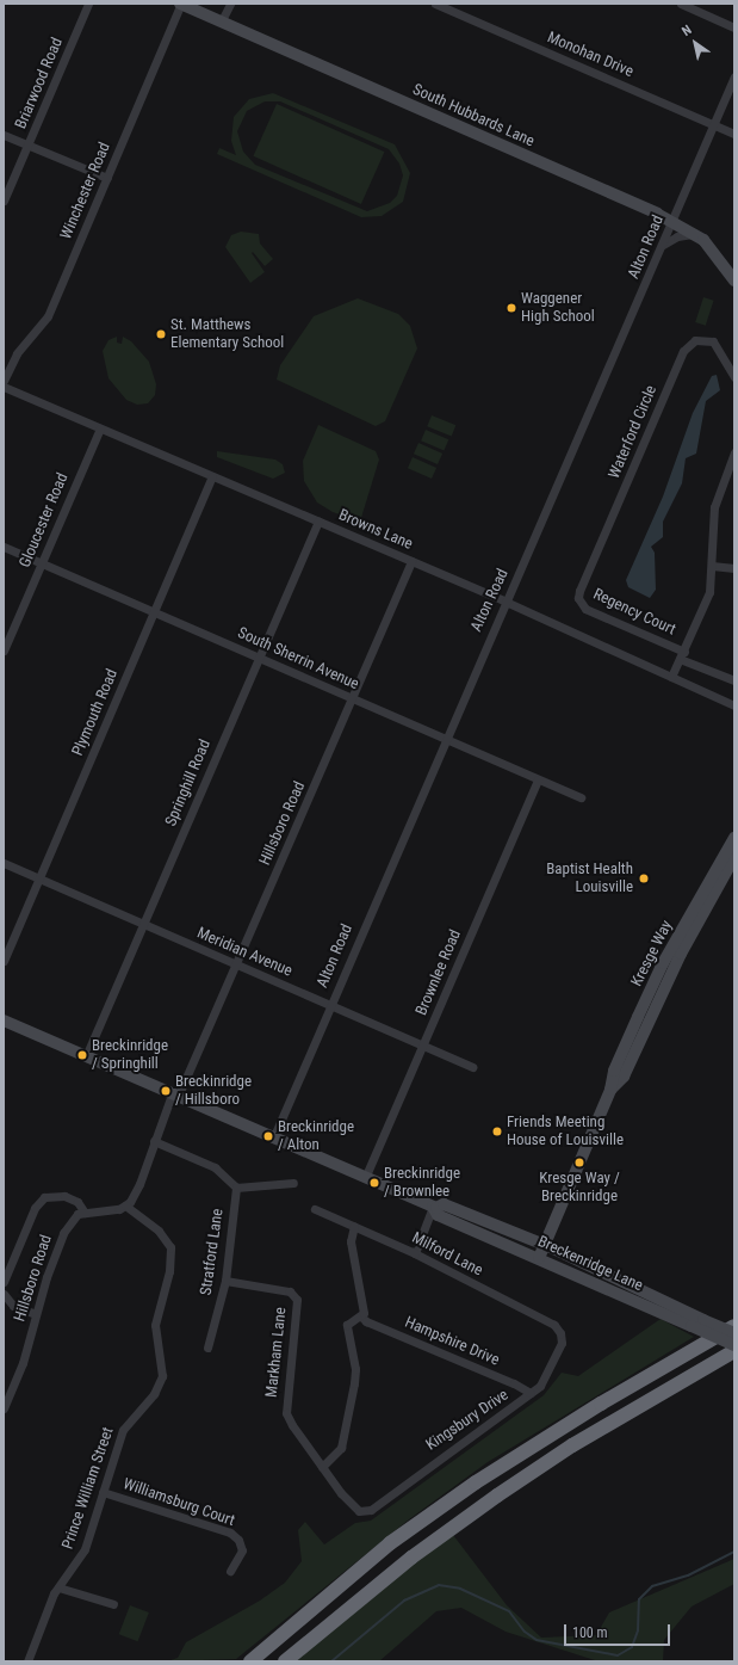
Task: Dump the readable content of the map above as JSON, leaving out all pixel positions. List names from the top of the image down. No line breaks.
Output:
{"streets":{"street":["Monohan Drive","Briarwood Road","South Hubbards Lane","Winchester Road","Alton Road","Waterford Circle","Gloucester Road","Browns Lane","Regency Court","South Sherrin Avenue","Plymouth Road","Springhill Road","Hillsboro Road","Meridian Avenue","Kresge Way","Brownlee Road","Stratford Lane","Milford Lane","Breckenridge Lane","Hampshire Drive","Markham Lane","Kingsbury Drive","Prince William Street","Williamsburg Court"]},"crossings":[["Monohan Drive","Alton Road"],["South Hubbards Lane","Winchester Road"],["South Hubbards Lane","Alton Road"],["Alton Road","Browns Lane"],["Alton Road","South Sherrin Avenue"],["Alton Road","Meridian Avenue"],["Alton Road","Breckenridge Lane"],["Waterford Circle","Regency Court"],["Gloucester Road","Browns Lane"],["Gloucester Road","South Sherrin Avenue"],["Browns Lane","Plymouth Road"],["Browns Lane","Springhill Road"],["Browns Lane","Hillsboro Road"],["South Sherrin Avenue","Plymouth Road"],["South Sherrin Avenue","Springhill Road"],["South Sherrin Avenue","Hillsboro Road"],["South Sherrin Avenue","Brownlee Road"],["Plymouth Road","Meridian Avenue"],["Springhill Road","Meridian Avenue"],["Springhill Road","Breckenridge Lane"],["Hillsboro Road","Meridian Avenue"],["Hillsboro Road","Breckenridge Lane"],["Hillsboro Road","Prince William Street"],["Meridian Avenue","Brownlee Road"],["Kresge Way","Breckenridge Lane"],["Brownlee Road","Breckenridge Lane"],["Stratford Lane","Markham Lane"],["Milford Lane","Kingsbury Drive"],["Hampshire Drive","Kingsbury Drive"],["Markham Lane","Kingsbury Drive"],["Prince William Street","Williamsburg Court"]],"places":["Waggener High School","St. Matthews Elementary School","Baptist Health Louisville","Breckinridge / Springhill","Breckinridge / Hillsboro","Friends Meeting House of Louisville","Breckinridge / Alton","Kresge Way / Breckinridge","Breckinridge / Brownlee"],"scale_bar":"100 m","north":"top left"}
